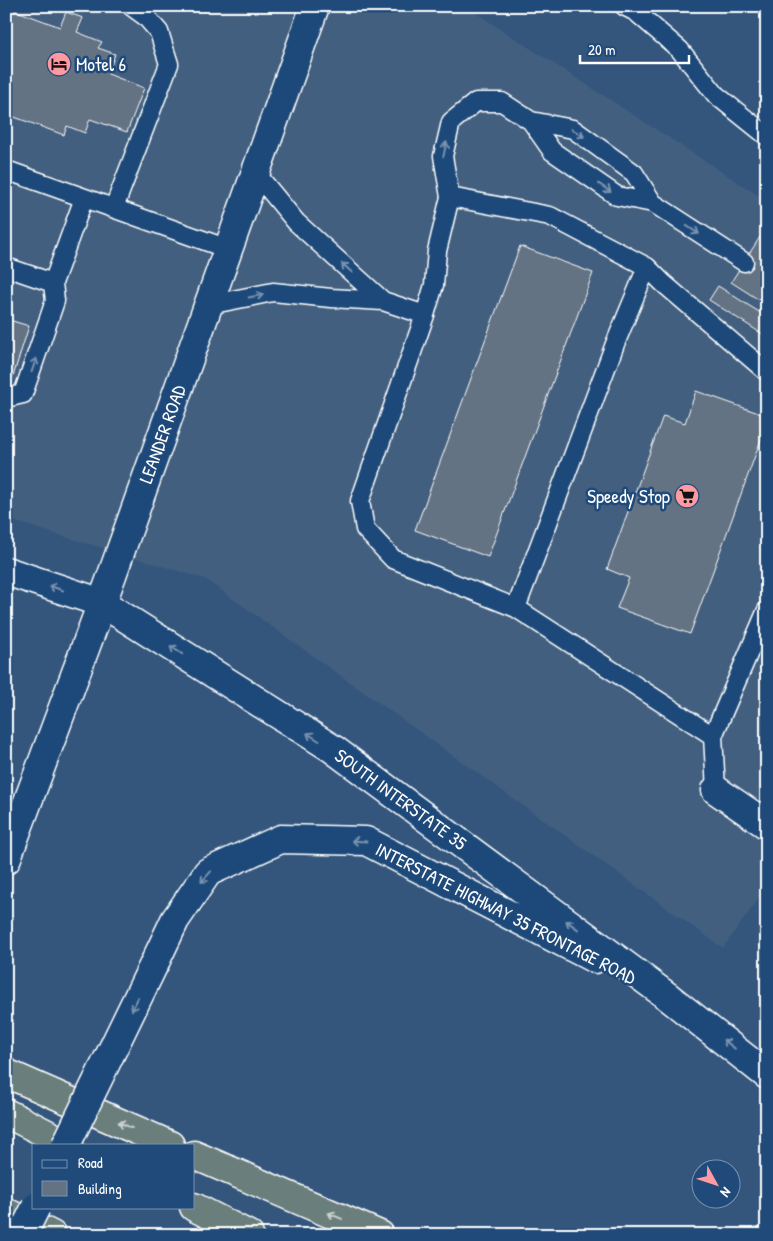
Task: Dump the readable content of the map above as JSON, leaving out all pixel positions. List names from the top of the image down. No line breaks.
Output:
{"streets":{"main road":["LEANDER ROAD","SOUTH INTERSTATE 35","INTERSTATE HIGHWAY 35 FRONTAGE ROAD"]},"crossings":[["LEANDER ROAD","SOUTH INTERSTATE 35"],["SOUTH INTERSTATE 35","INTERSTATE HIGHWAY 35 FRONTAGE ROAD"]],"one_way":["SOUTH INTERSTATE 35"],"places":{"hotel":["Motel 6"],"supermarket":["Speedy Stop"]},"legend":["Road","Building"],"scale_bar":"20 m","north":"bottom right"}
